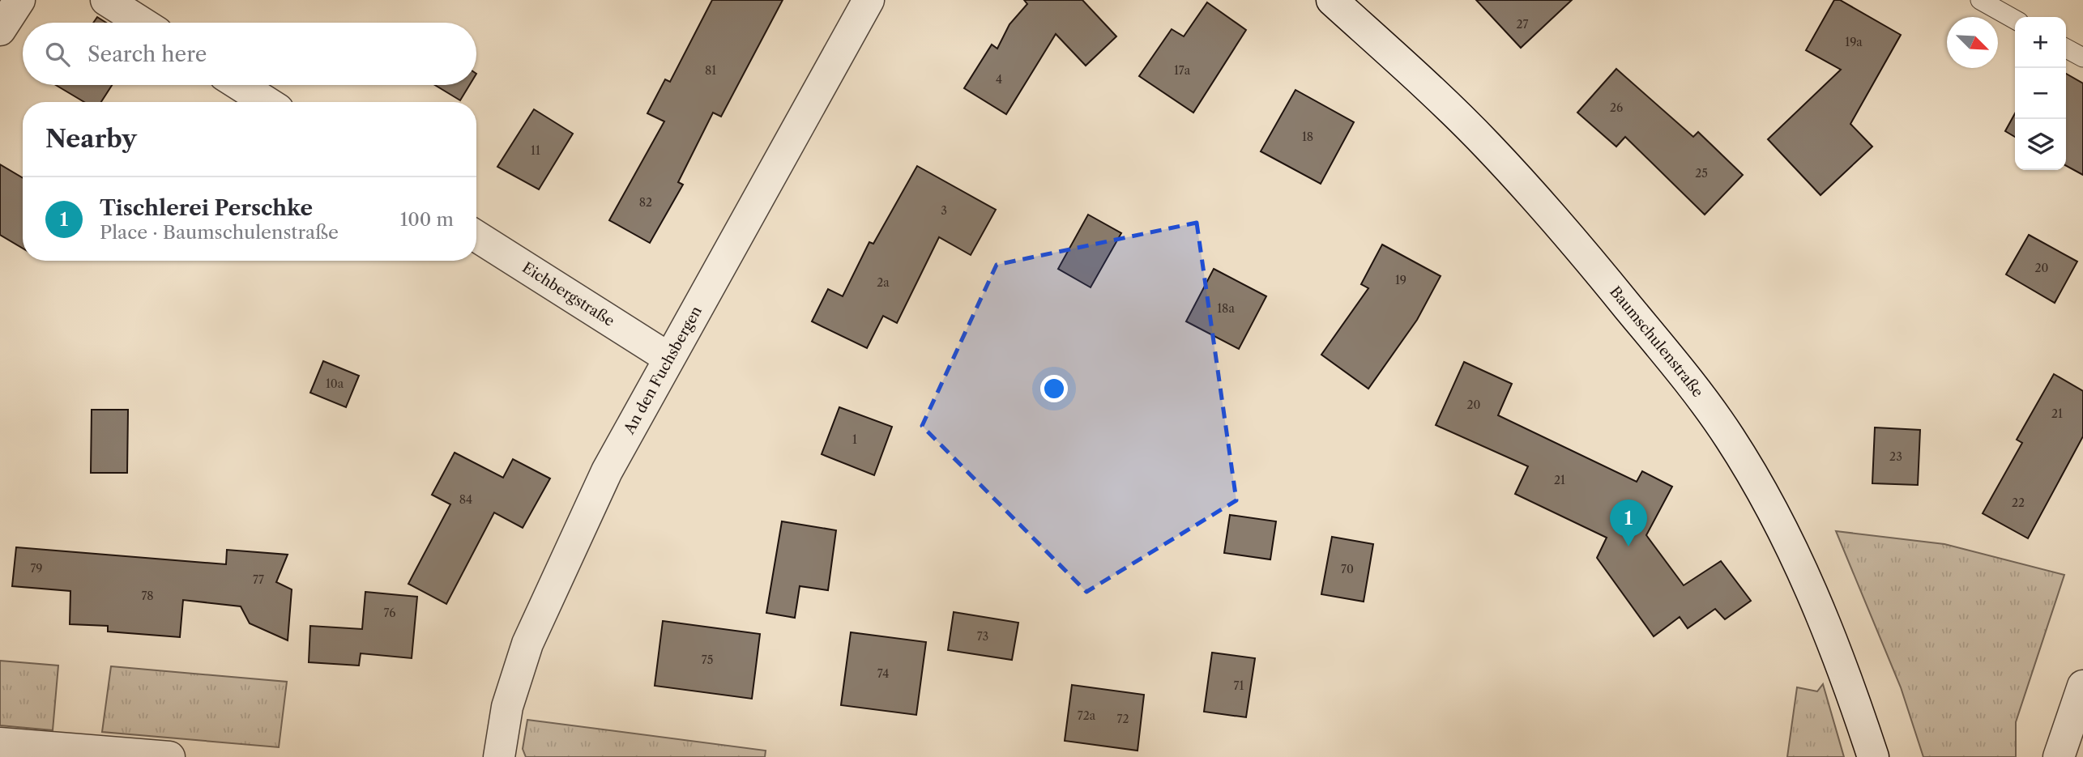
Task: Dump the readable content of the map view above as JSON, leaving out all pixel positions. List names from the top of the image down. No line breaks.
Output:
{"streets":{"street":["Eichbergstraße","Baumschulenstraße","An den Fuchsbergen"]},"crossings":[["Eichbergstraße","An den Fuchsbergen"]],"house_numbers":["27","19a","81","17a","4","26","18","11","25","82","3","20","19","2a","18a","10a","20","21","1","23","21","84","22","79","70","77","78","76","73","75","74","71","72a","72"],"north":"bottom right","page":{"map_buttons":["+","−"],"search":"Search here","heading":"Nearby","list":[{"mark":"1","name":"Tischlerei Perschke","note":"Place · Baumschulenstraße","value":"100 m"}],"pins":"1"}}
